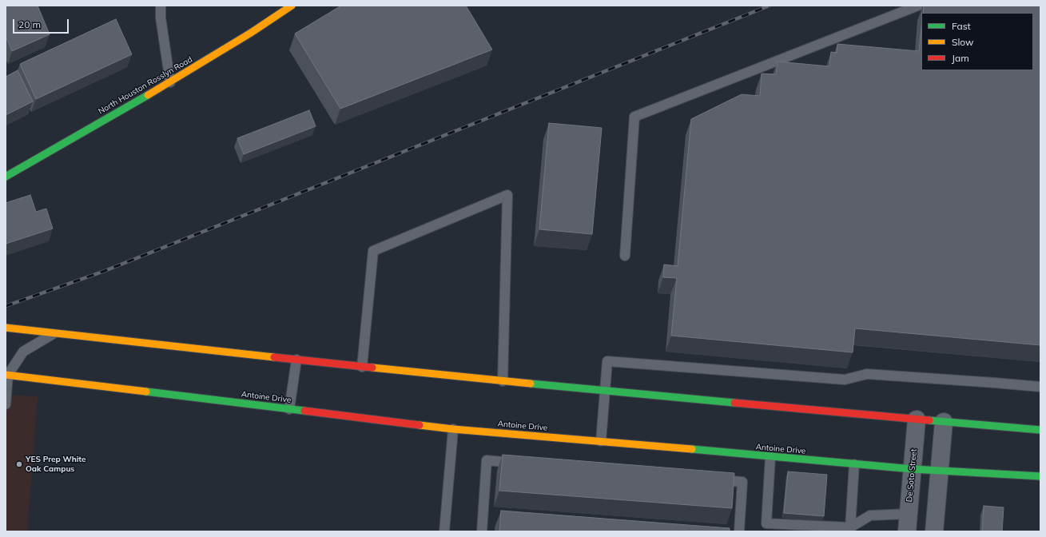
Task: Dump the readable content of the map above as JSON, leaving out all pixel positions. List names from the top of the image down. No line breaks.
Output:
{"streets":{"main road":["North Houston Rosslyn Road","Antoine Drive"],"street":["De Soto Street"]},"crossings":[["Antoine Drive","De Soto Street"]],"places":["YES Prep White Oak Campus"],"legend":["Fast","Slow","Jam"],"scale_bar":"20 m"}
